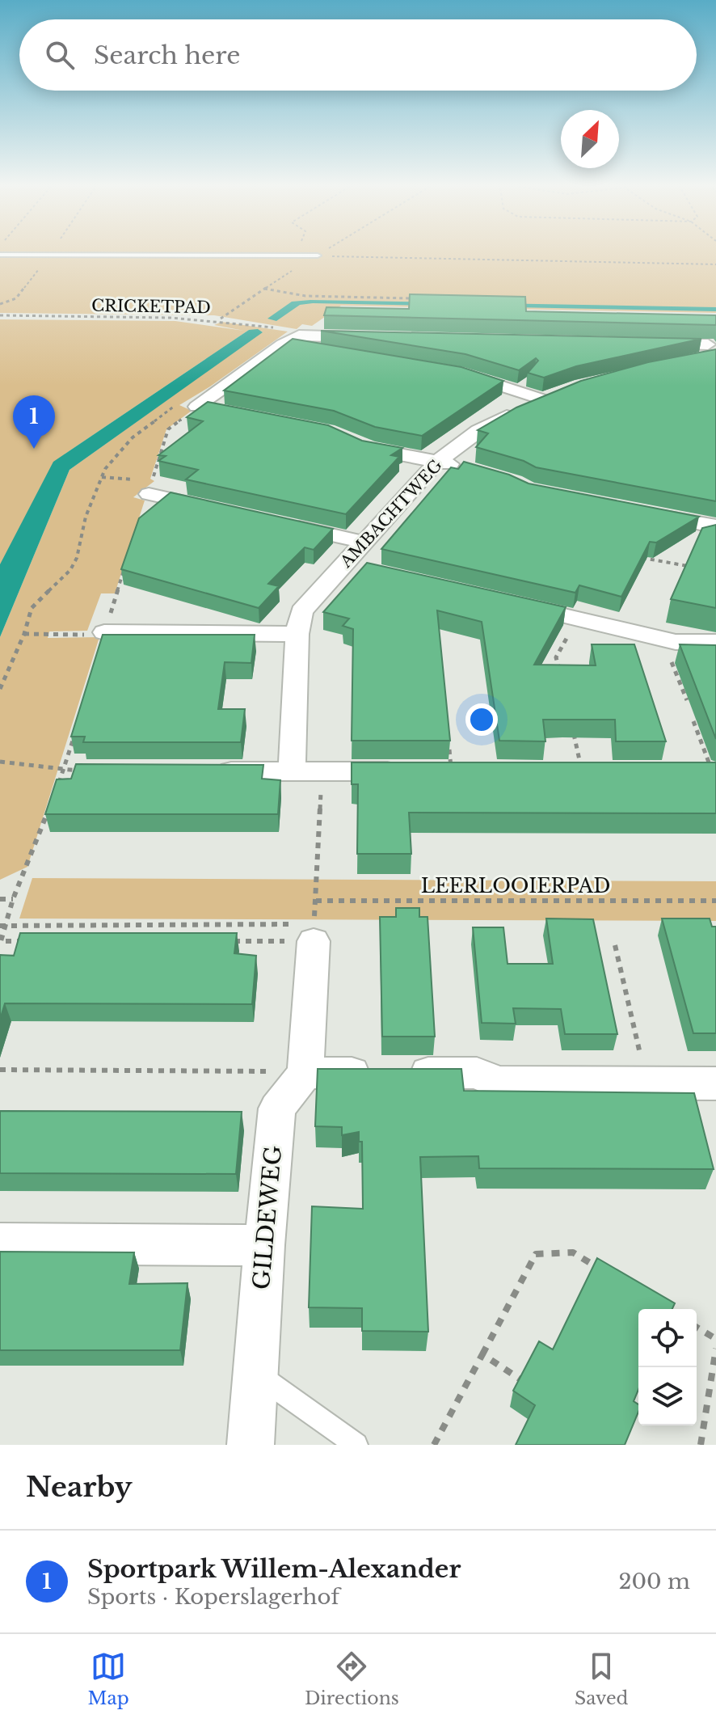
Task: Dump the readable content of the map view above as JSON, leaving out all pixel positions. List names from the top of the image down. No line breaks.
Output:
{"streets":{"street":["AMBACHTWEG","GILDEWEG"],"path":["CRICKETPAD","LEERLOOIERPAD"]},"north":"top right","page":{"search":"Search here","pins":"1","heading":"Nearby","list":[{"mark":"1","name":"Sportpark Willem-Alexander","note":"Sports · Koperslagerhof","value":"200 m"}],"nav":["Map","Directions","Saved"]}}
